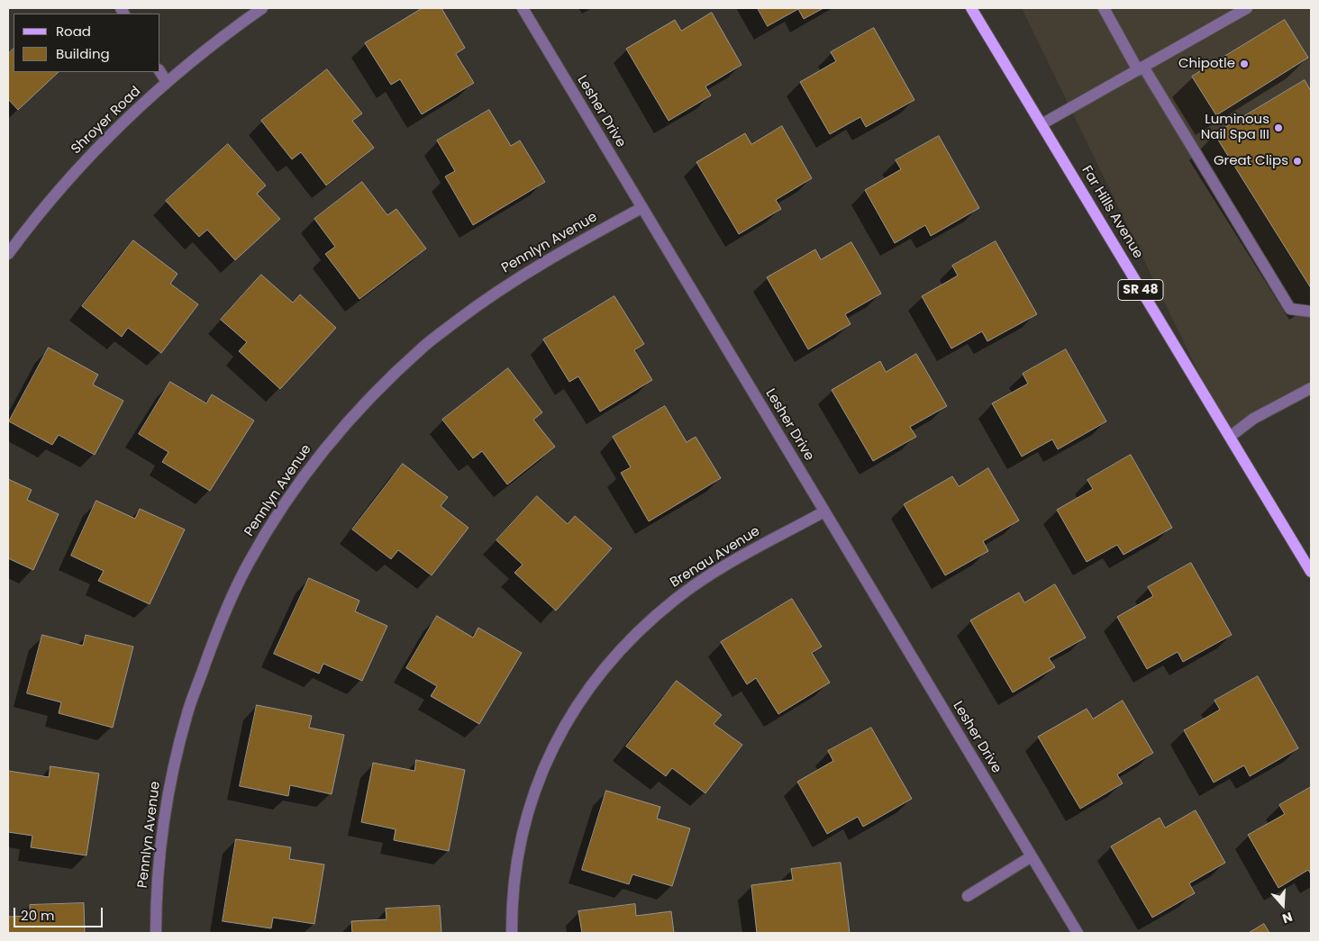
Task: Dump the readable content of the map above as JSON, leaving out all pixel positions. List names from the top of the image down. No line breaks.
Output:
{"streets":{"main road":["Far Hills Avenue","SR 48"],"street":["Lesher Drive","Shroyer Road","Pennlyn Avenue","Brenau Avenue"]},"crossings":[["Lesher Drive","Pennlyn Avenue"],["Lesher Drive","Brenau Avenue"]],"places":["Chipotle","Luminous Nail Spa III","Great Clips"],"legend":["Road","Building"],"scale_bar":"20 m","north":"bottom"}
